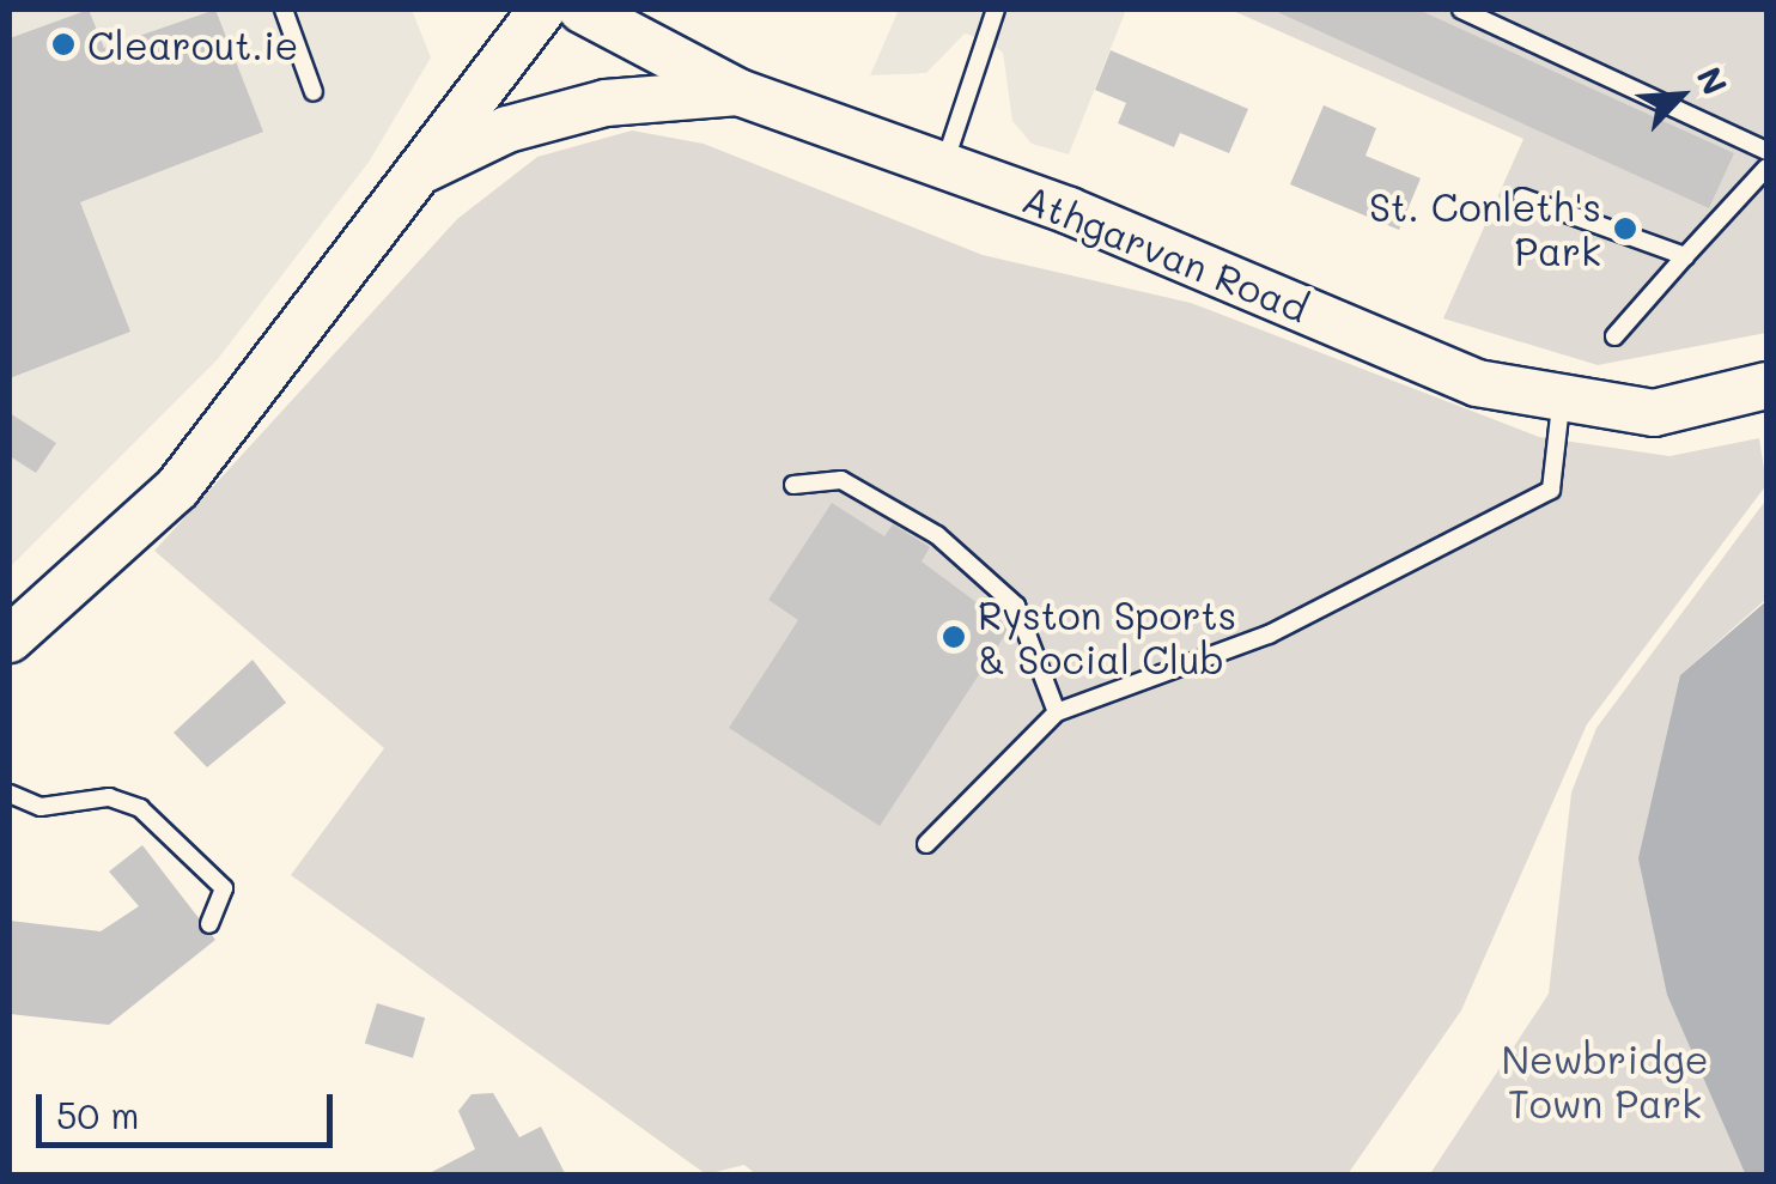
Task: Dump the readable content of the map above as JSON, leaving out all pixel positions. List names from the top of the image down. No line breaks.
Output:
{"streets":{"main road":["Athgarvan Road"]},"parks":["Newbridge Town Park"],"places":["Clearout.ie","St. Conleth's Park","Ryston Sports & Social Club"],"scale_bar":"50 m","north":"top right"}
